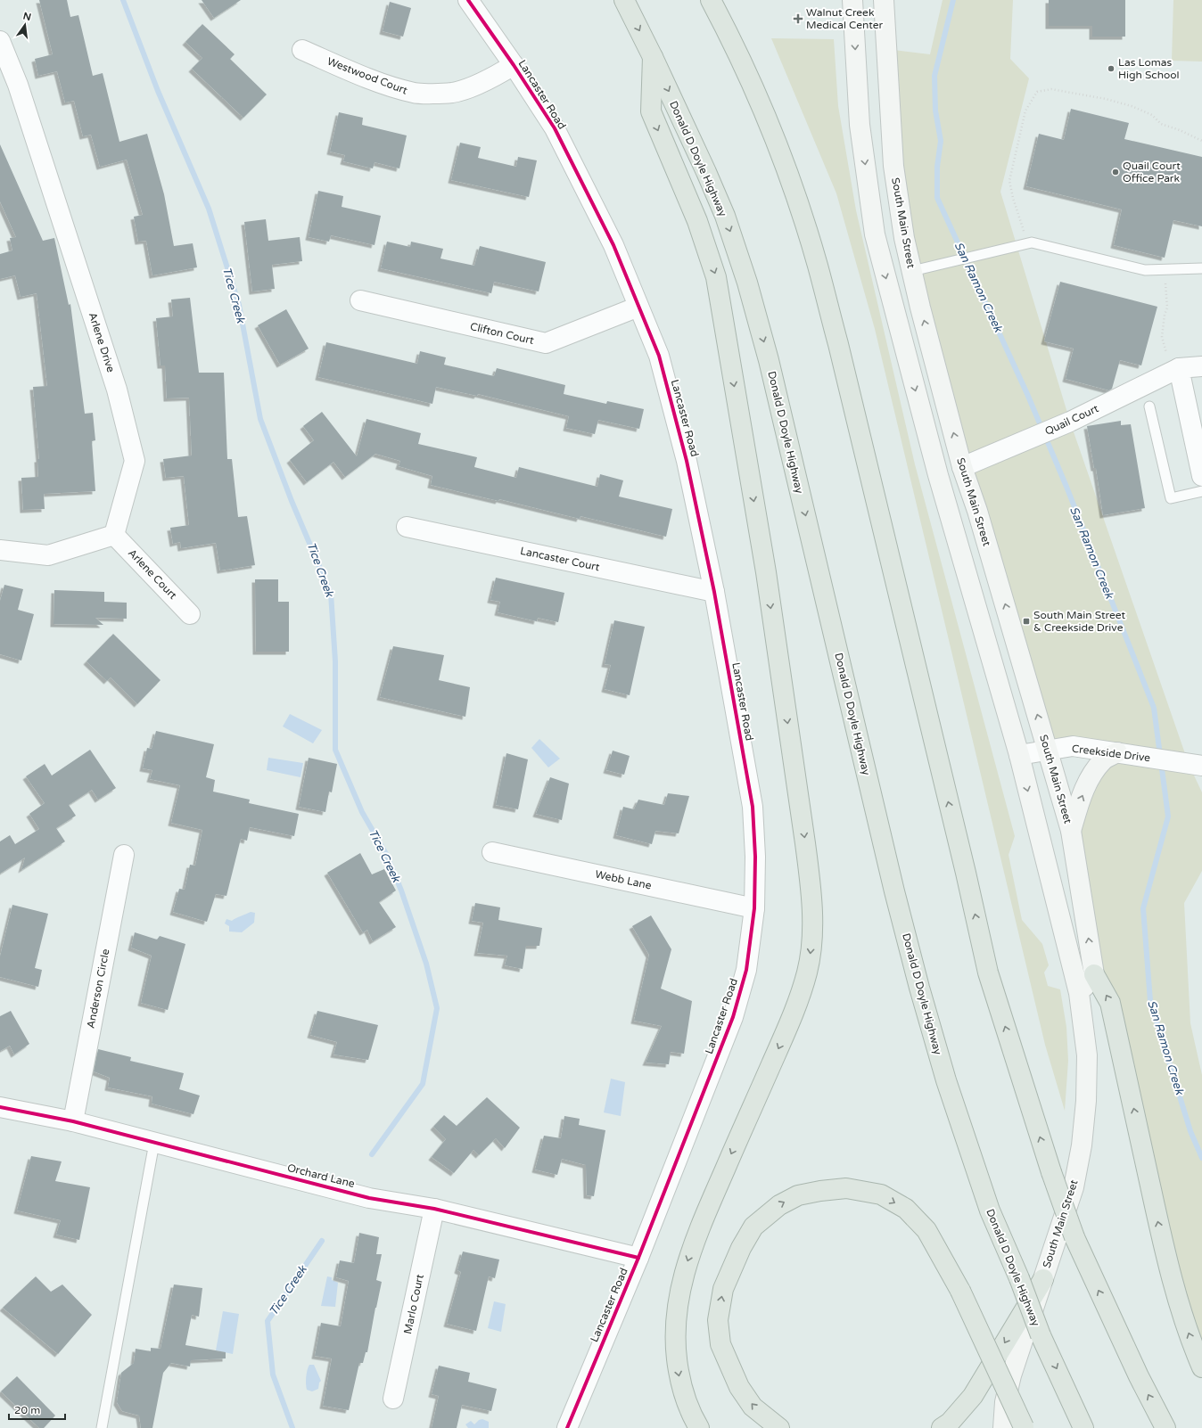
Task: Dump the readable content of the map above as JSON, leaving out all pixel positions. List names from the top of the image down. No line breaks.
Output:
{"streets":{"highway":["Donald D Doyle Highway"],"main road":["South Main Street"],"street":["Westwood Court","Lancaster Road","Clifton Court","Arlene Drive","Quail Court","Lancaster Court","Arlene Court","Creekside Drive","Webb Lane","Anderson Circle","Orchard Lane","Marlo Court"]},"crossings":[["Westwood Court","Lancaster Road"],["Lancaster Road","Clifton Court"],["Lancaster Road","Lancaster Court"],["Lancaster Road","Webb Lane"],["Lancaster Road","Orchard Lane"],["South Main Street","Quail Court"],["South Main Street","Creekside Drive"],["Arlene Drive","Arlene Court"],["Anderson Circle","Orchard Lane"],["Orchard Lane","Marlo Court"]],"water":["San Ramon Creek","Tice Creek"],"places":{"health":["Walnut Creek Medical Center"],"other":["Las Lomas High School","Quail Court Office Park"],"transit":["South Main Street & Creekside Drive"]},"scale_bar":"20 m","north":"top"}
